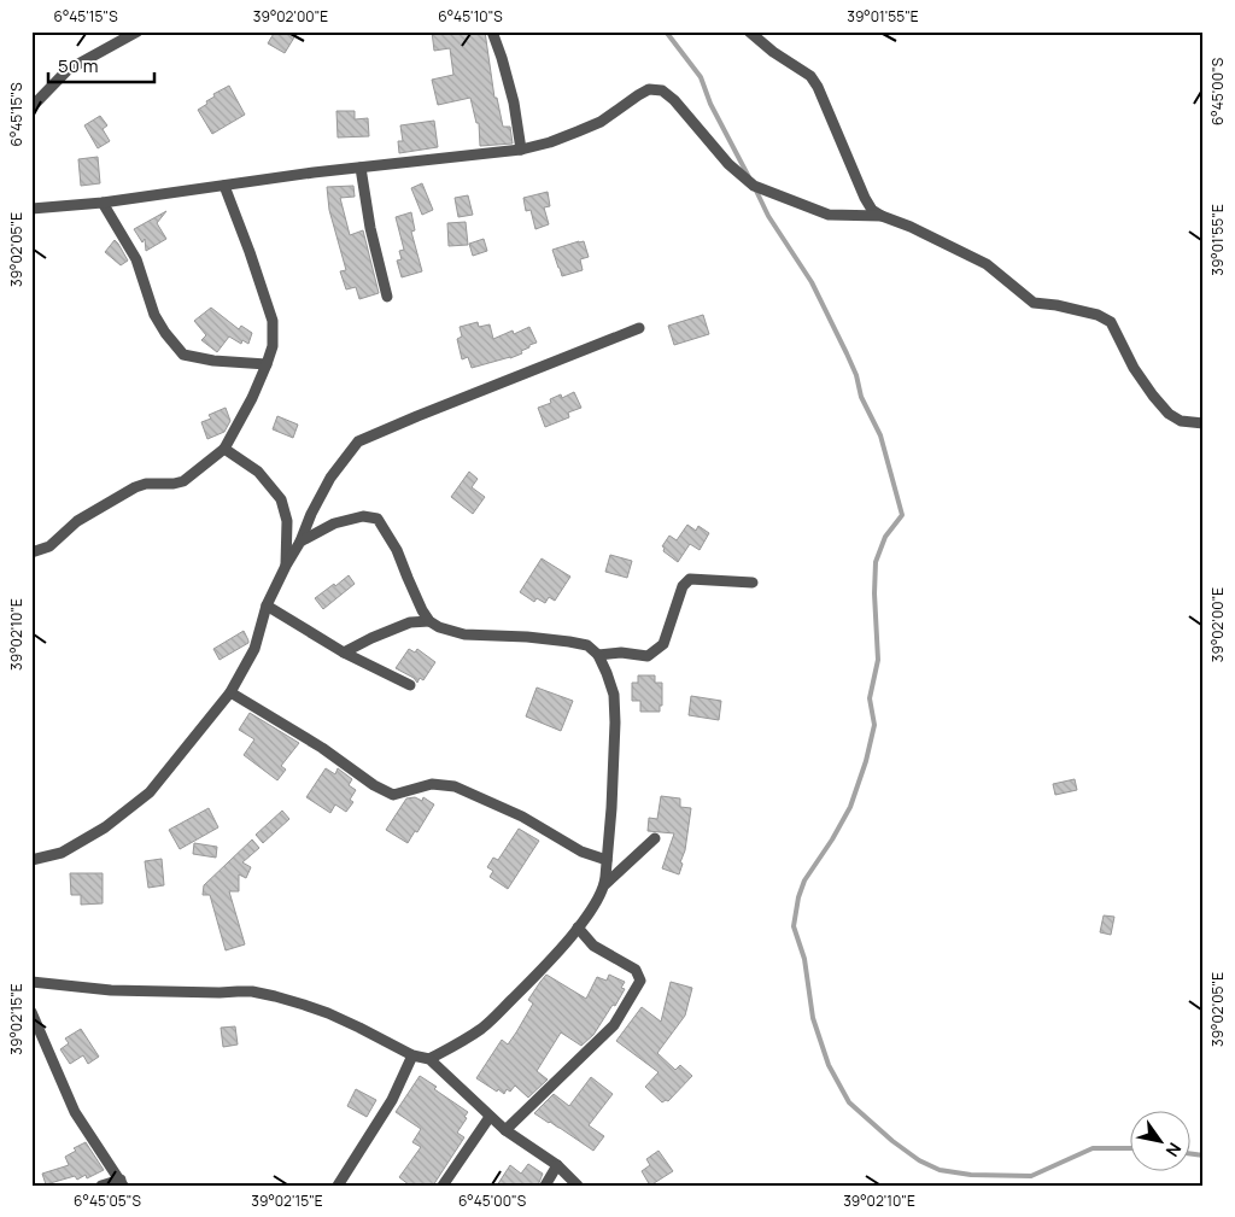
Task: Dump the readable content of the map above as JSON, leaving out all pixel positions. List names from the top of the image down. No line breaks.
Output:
{"scale_bar":"50 m","north":"bottom right","coordinates":["6°45'15\"S","39°02'00\"E","6°45'10\"S","39°01'55\"E","6°45'00\"S","39°02'05\"E","39°02'10\"E","39°02'15\"E","6°45'05\"S"]}
